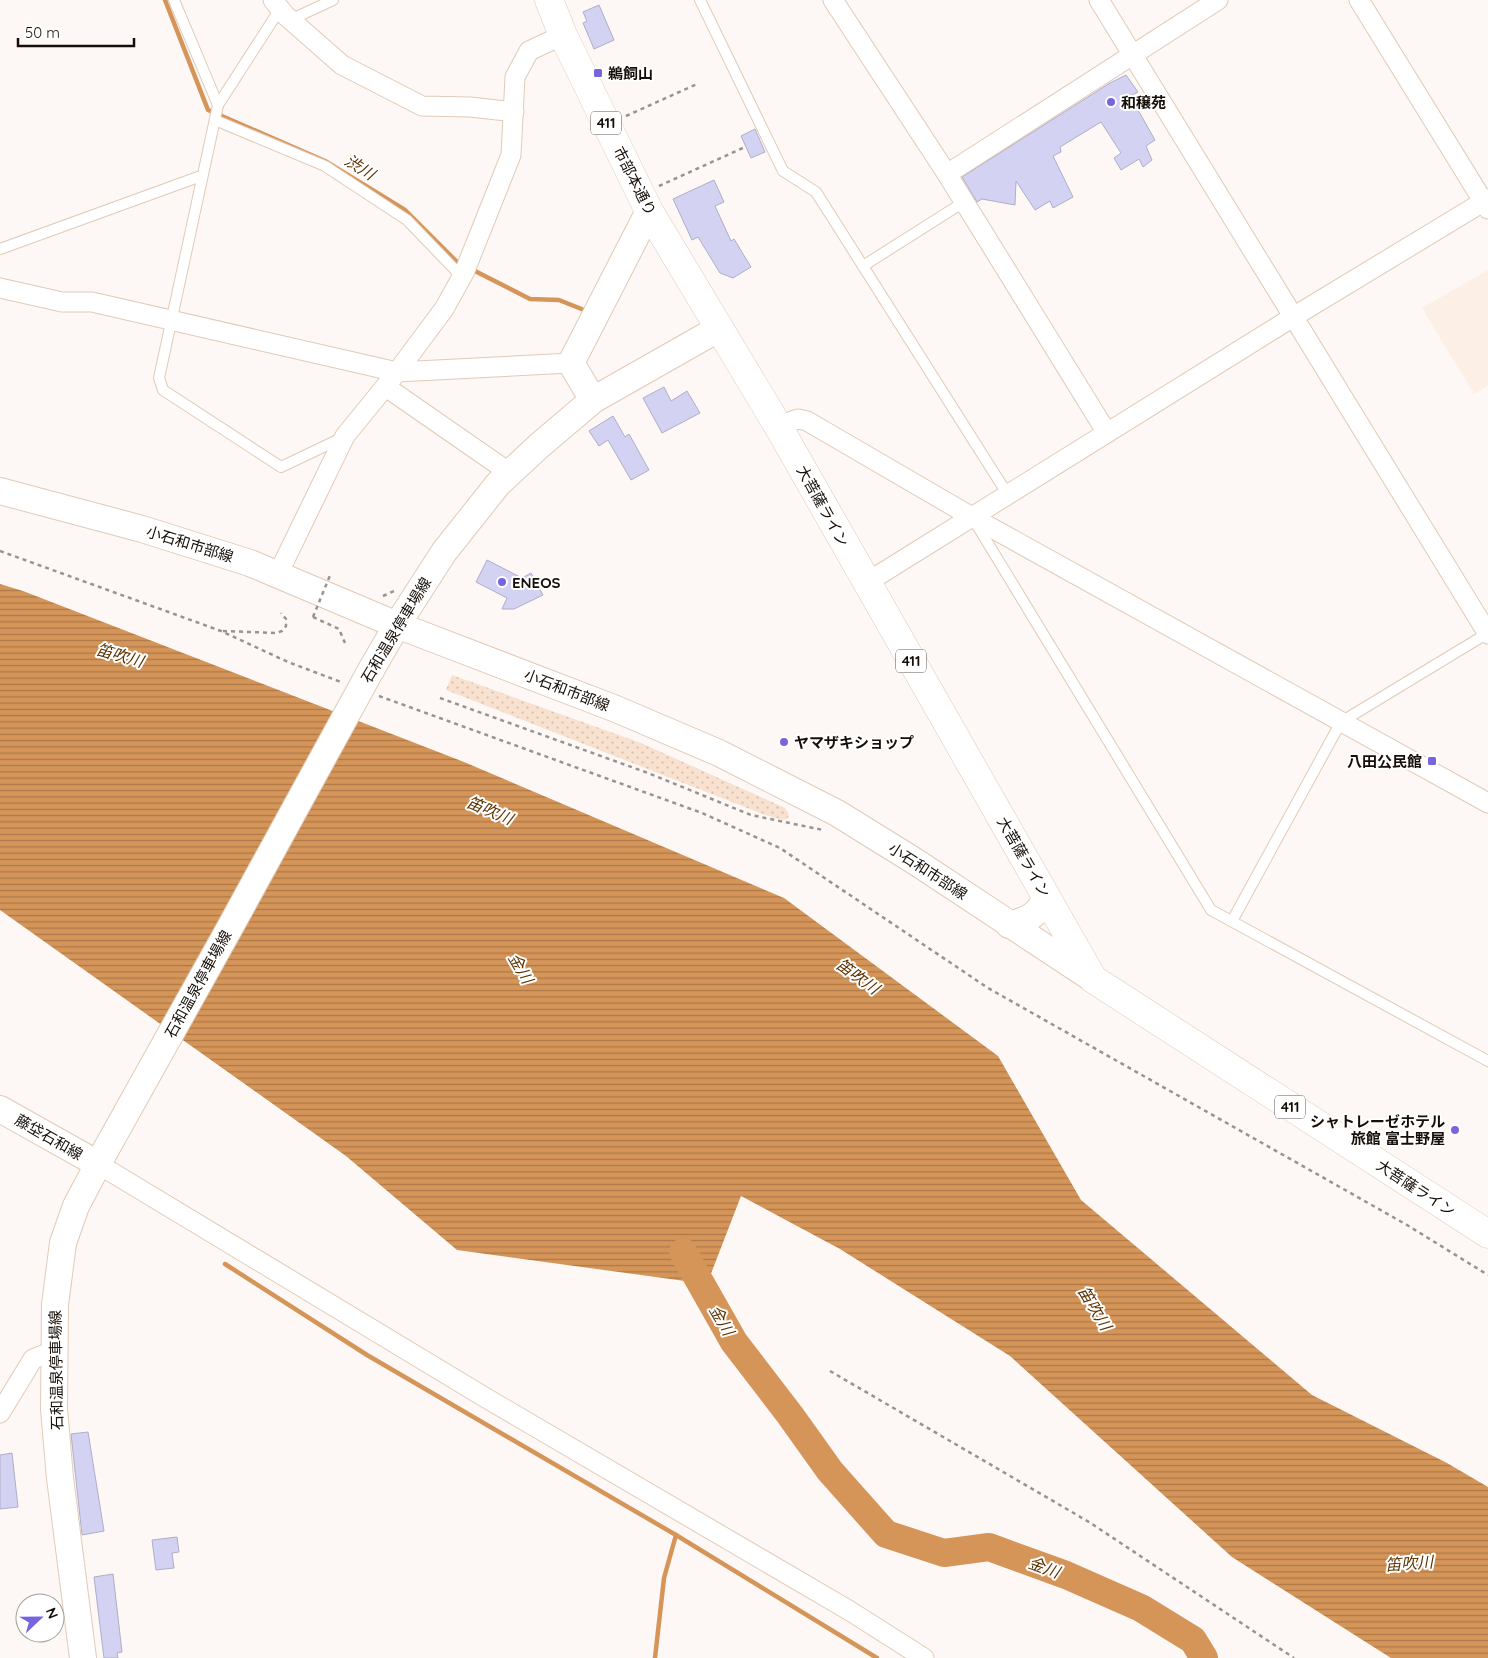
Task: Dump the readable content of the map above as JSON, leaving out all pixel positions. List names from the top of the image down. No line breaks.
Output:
{"streets":{"highway":["411","市部本通り","大菩薩ライン"],"main road":["小石和市部線","石和温泉停車場線","藤垈石和線"]},"crossings":[["市部本通り","大菩薩ライン"],["市部本通り","石和温泉停車場線"],["大菩薩ライン","小石和市部線"],["大菩薩ライン","石和温泉停車場線"],["小石和市部線","石和温泉停車場線"],["石和温泉停車場線","藤垈石和線"]],"water":["渋川","笛吹川","金川"],"places":{"transit":["鵜飼山","八田公民館"],"other":["和穣苑","ENEOS","ヤマザキショップ","シャトレーゼホテル 旅館 富士野屋"]},"scale_bar":"50 m","north":"right"}
